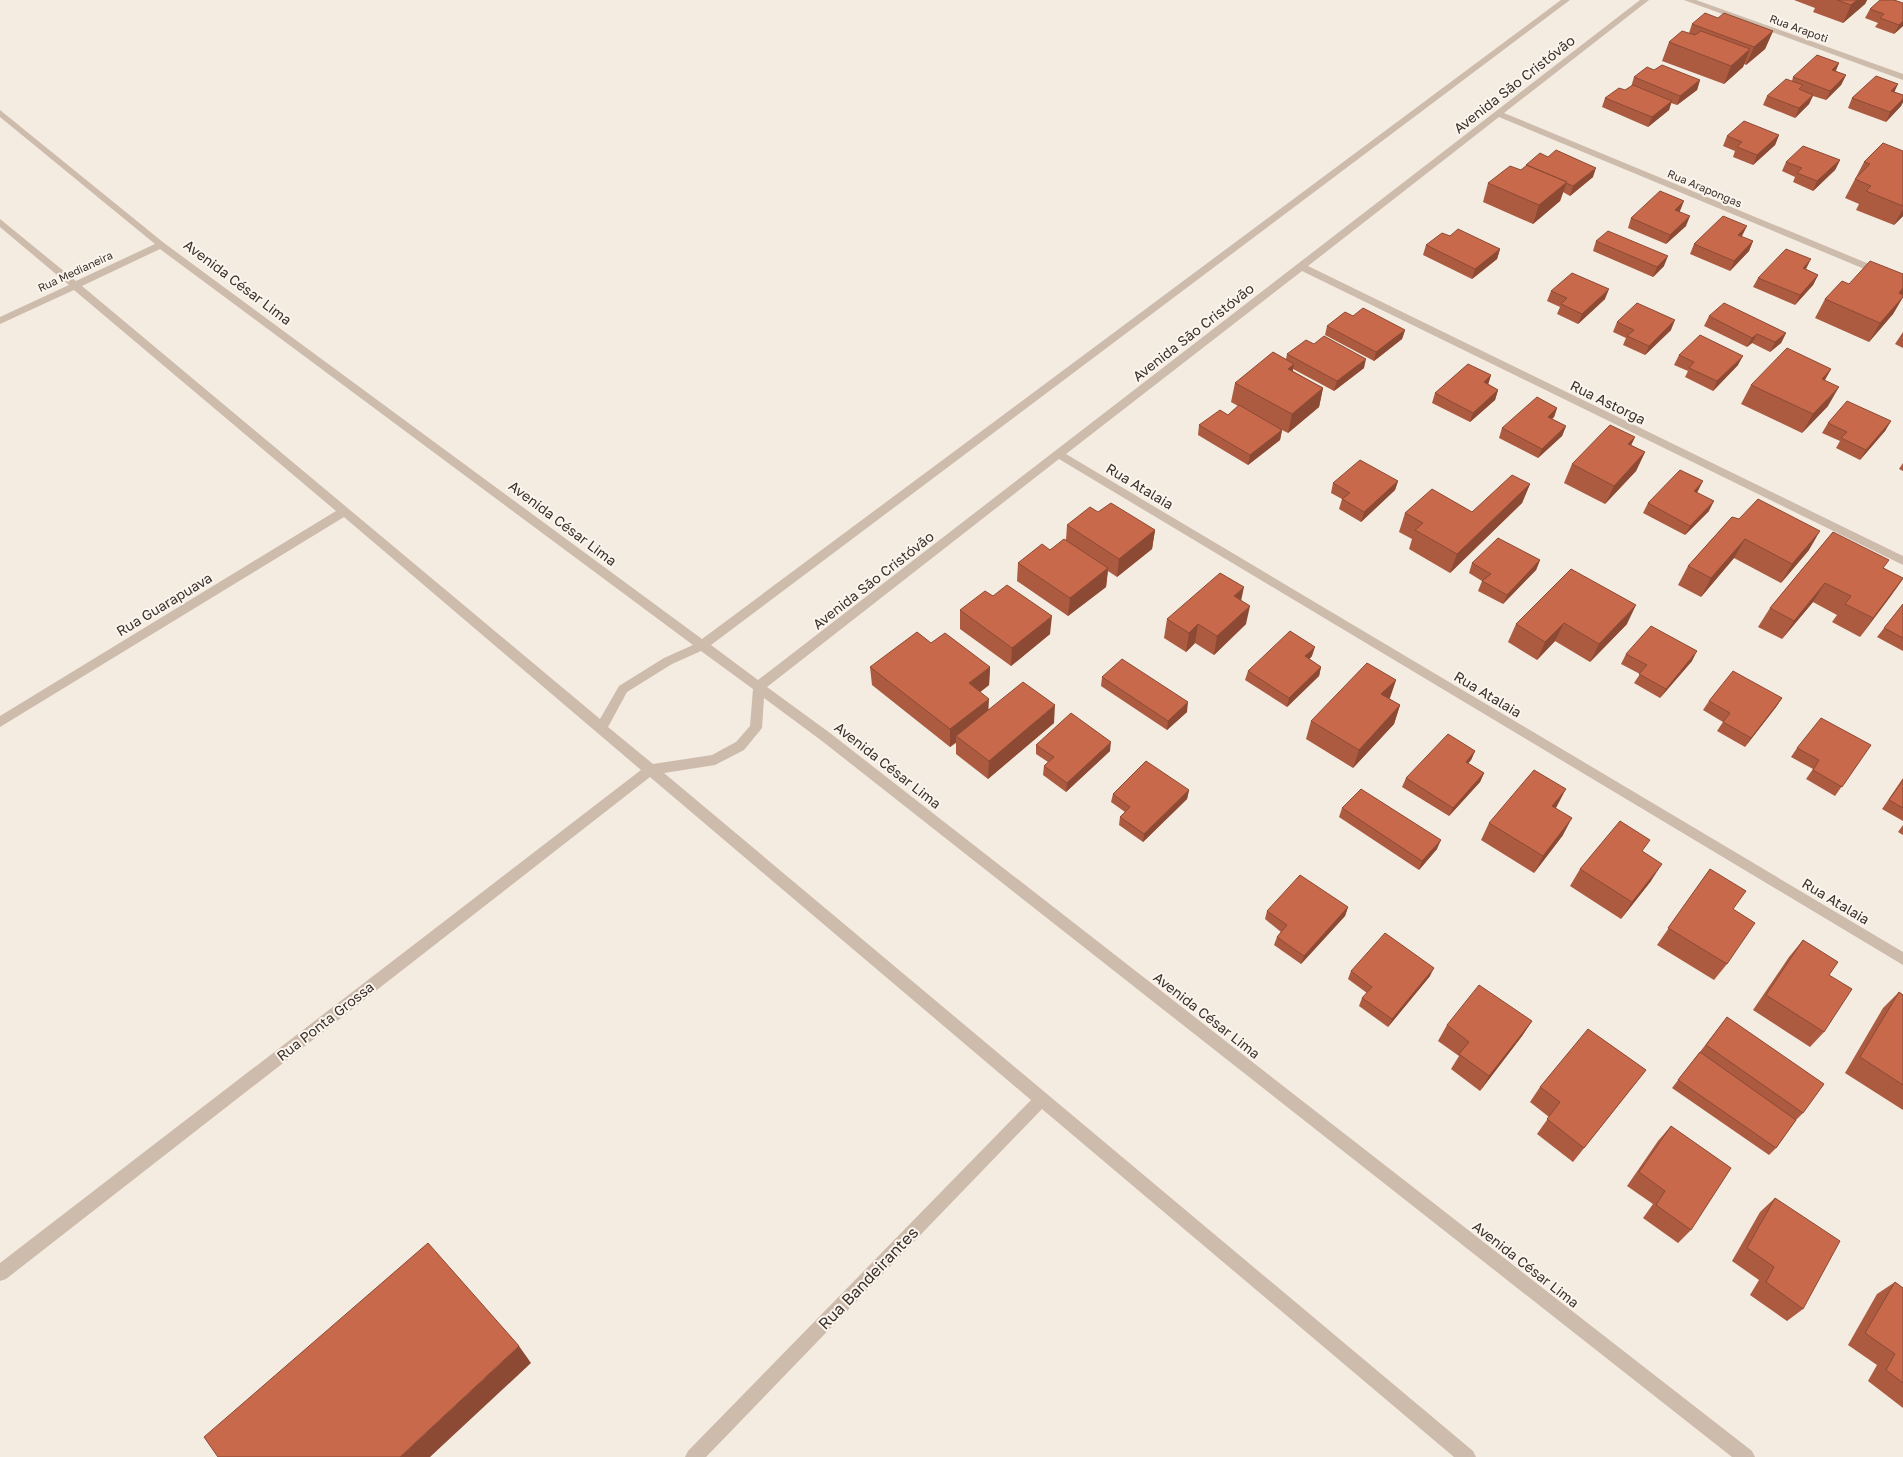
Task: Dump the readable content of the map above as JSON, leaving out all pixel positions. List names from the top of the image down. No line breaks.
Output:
{"streets":{"street":["Rua Arapoti","Avenida São Cristóvão","Rua Arapongas","Rua Medianeira","Avenida César Lima","Rua Astorga","Rua Atalaia","Rua Guarapuava","Rua Ponta Grossa","Rua Bandeirantes"]},"crossings":[["Avenida São Cristóvão","Rua Arapongas"],["Avenida São Cristóvão","Avenida César Lima"],["Avenida São Cristóvão","Rua Astorga"],["Avenida São Cristóvão","Rua Atalaia"],["Avenida São Cristóvão","Rua Ponta Grossa"],["Rua Medianeira","Avenida César Lima"],["Avenida César Lima","Rua Ponta Grossa"]]}
